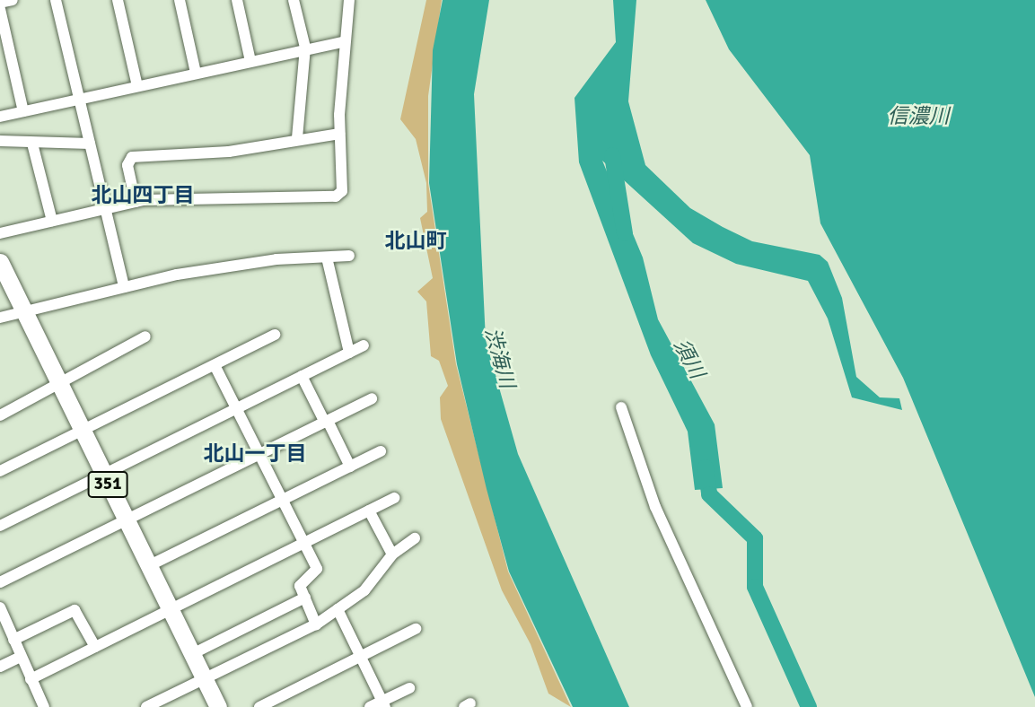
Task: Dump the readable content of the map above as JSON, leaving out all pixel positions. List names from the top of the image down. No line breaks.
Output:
{"streets":{"highway":["351"]},"districts":["北山四丁目","北山町","北山一丁目"],"water":["信濃川","渋海川","須川"]}
